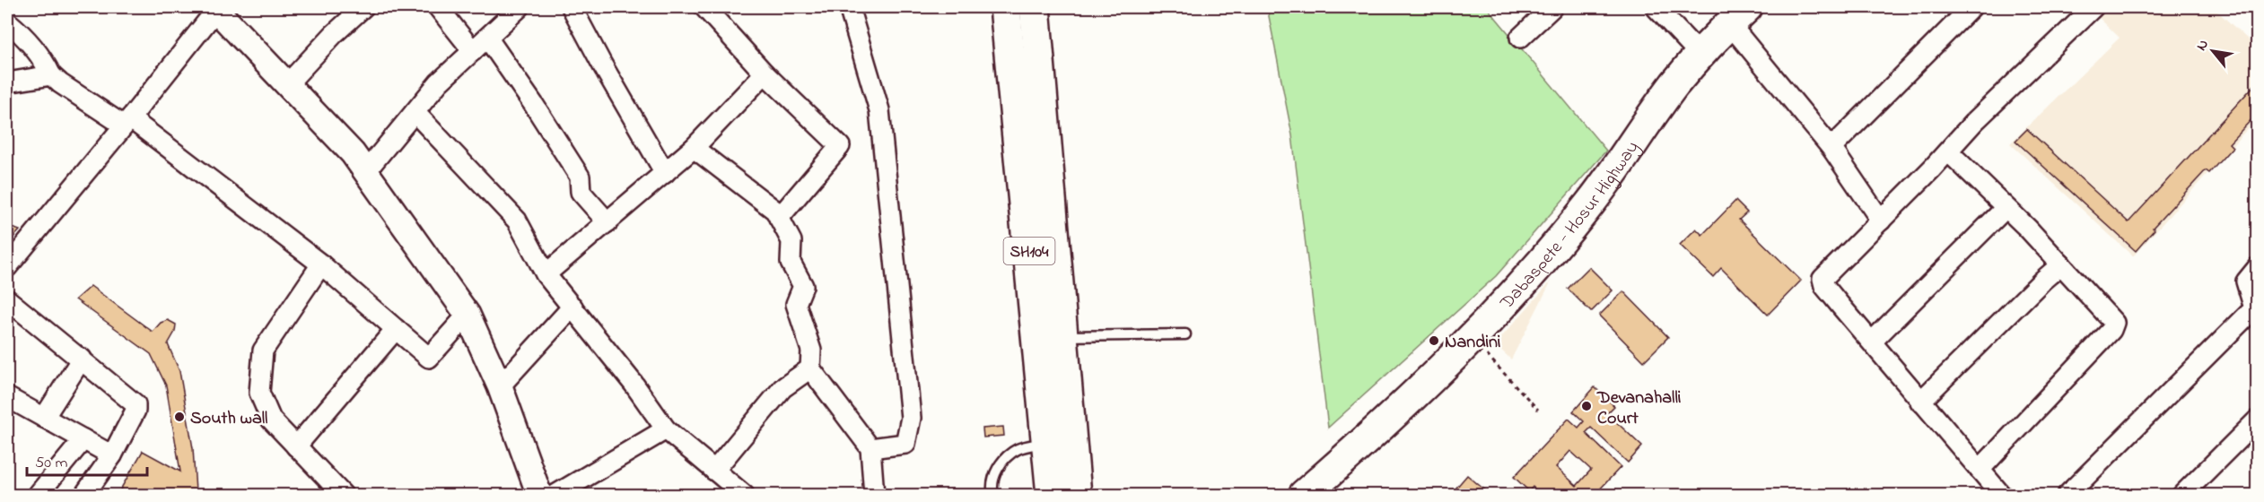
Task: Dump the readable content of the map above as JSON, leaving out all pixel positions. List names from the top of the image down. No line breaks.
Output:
{"streets":{"main road":["Dabaspete - Hosur Highway","SH104"]},"places":["Nandini","Devanahalli Court","South wall"],"scale_bar":"50 m","north":"top left"}
